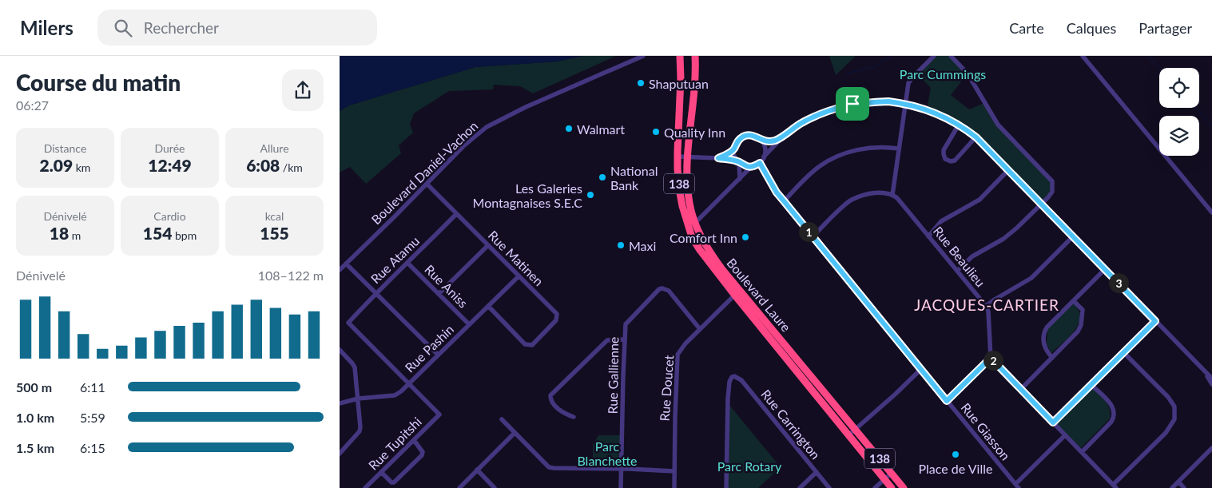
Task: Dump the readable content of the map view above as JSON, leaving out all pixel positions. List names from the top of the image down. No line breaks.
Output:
{"streets":{"highway":["138","Boulevard Laure"],"street":["Boulevard Daniel-Vachon","Rue Beaulieu","Rue Matinen","Rue Atamu","Rue Aniss","Rue Pashin","Rue Gallienne","Rue Doucet","Rue Carrington","Rue Giasson","Rue Tupitshi"]},"crossings":[["Boulevard Daniel-Vachon","Rue Matinen"],["Rue Matinen","Rue Atamu"],["Rue Matinen","Rue Pashin"],["Rue Atamu","Rue Aniss"],["Rue Atamu","Rue Pashin"],["Rue Atamu","Rue Tupitshi"],["Rue Aniss","Rue Pashin"],["Boulevard Laure","Rue Doucet"],["Rue Pashin","Rue Tupitshi"],["Rue Gallienne","Rue Doucet"]],"districts":["JACQUES-CARTIER"],"parks":["Parc Cummings","Parc Blanchette","Parc Rotary"],"places":["Shaputuan","Walmart","Quality Inn","National Bank","Les Galeries Montagnaises S.E.C","Comfort Inn","Maxi","Place de Ville"],"page":{"header":"Milers","search":"Rechercher","nav":["Carte","Calques","Partager"],"heading":["Course du matin","06:27"],"stats":[["Distance","2.09 km"],["Durée","12:49"],["Allure","6:08 /km"],["Dénivelé","18 m"],["Cardio","154 bpm"],["kcal","155"]],"pins":["1","3","2"],"chart":["Dénivelé","108–122 m"],"list":[{"name":"500 m","note":"6:11"},{"name":"1.0 km","note":"5:59"},{"name":"1.5 km","note":"6:15"}]}}
